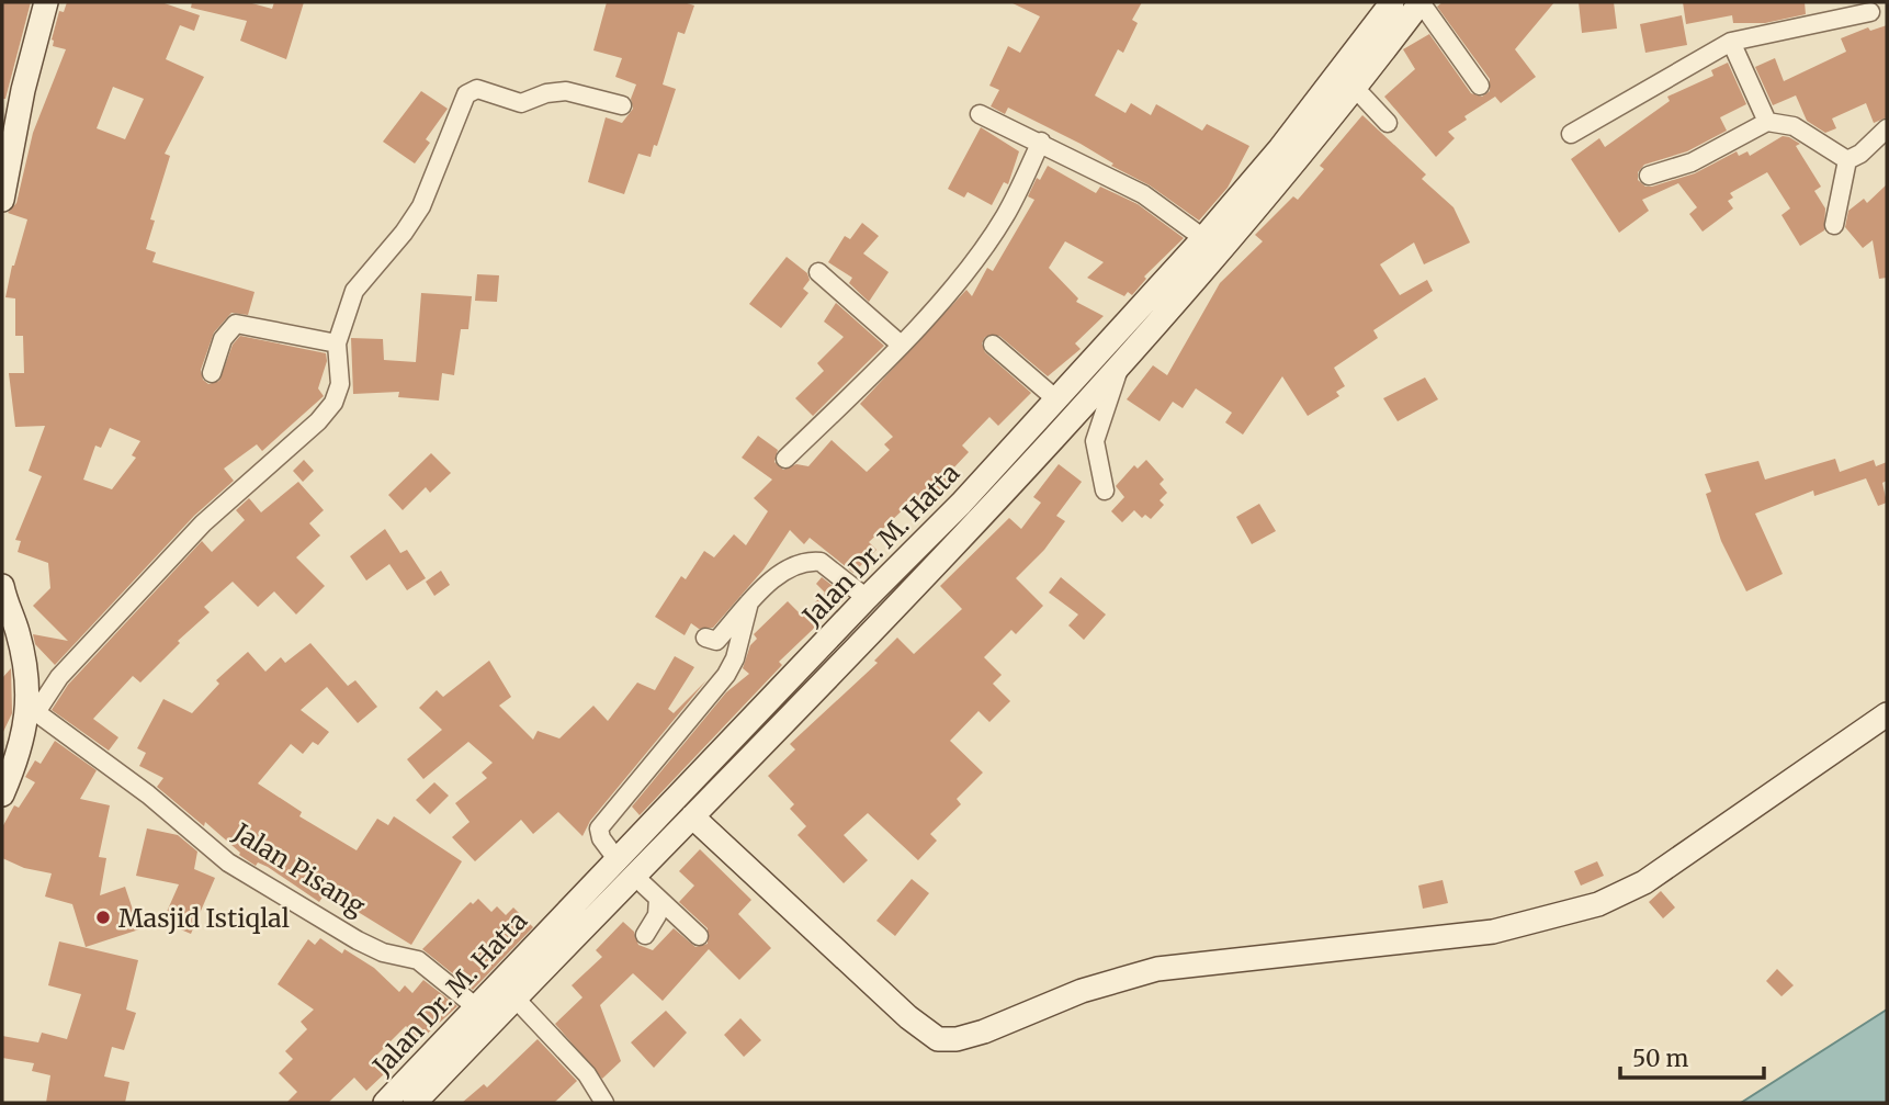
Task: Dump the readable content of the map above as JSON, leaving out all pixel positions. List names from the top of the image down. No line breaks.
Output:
{"streets":{"main road":["Jalan Dr. M. Hatta"],"street":["Jalan Pisang"]},"crossings":[["Jalan Dr. M. Hatta","Jalan Pisang"]],"places":["Masjid Istiqlal"],"scale_bar":"50 m"}
